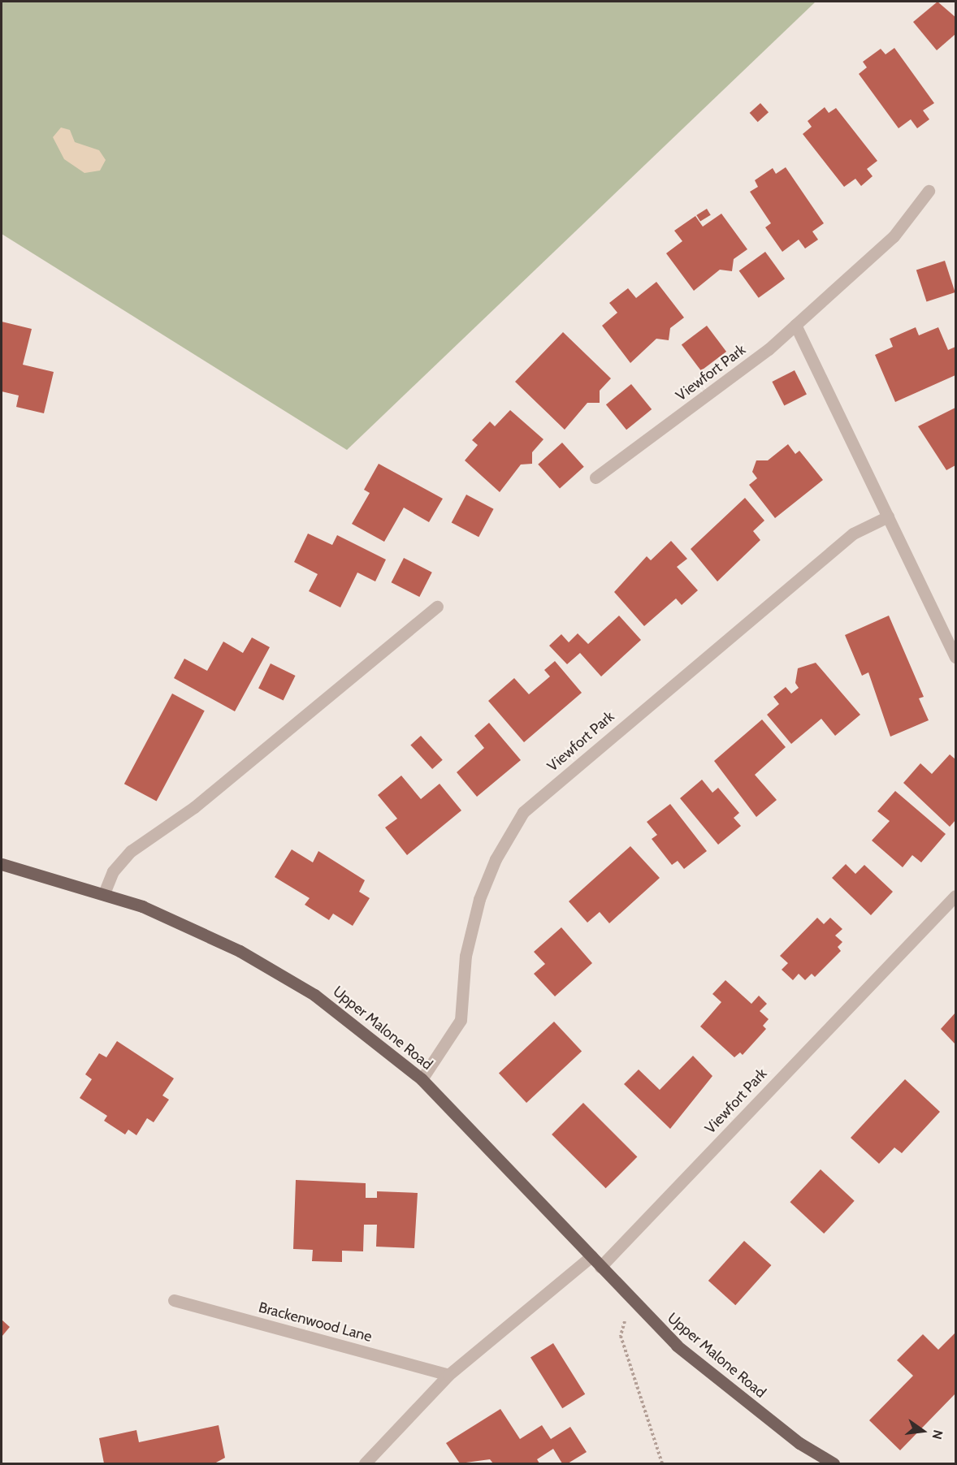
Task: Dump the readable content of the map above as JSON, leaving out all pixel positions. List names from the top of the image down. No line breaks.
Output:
{"streets":{"main road":["Upper Malone Road"],"street":["Viewfort Park","Brackenwood Lane"]},"crossings":[["Viewfort Park","Upper Malone Road"]],"north":"right"}
